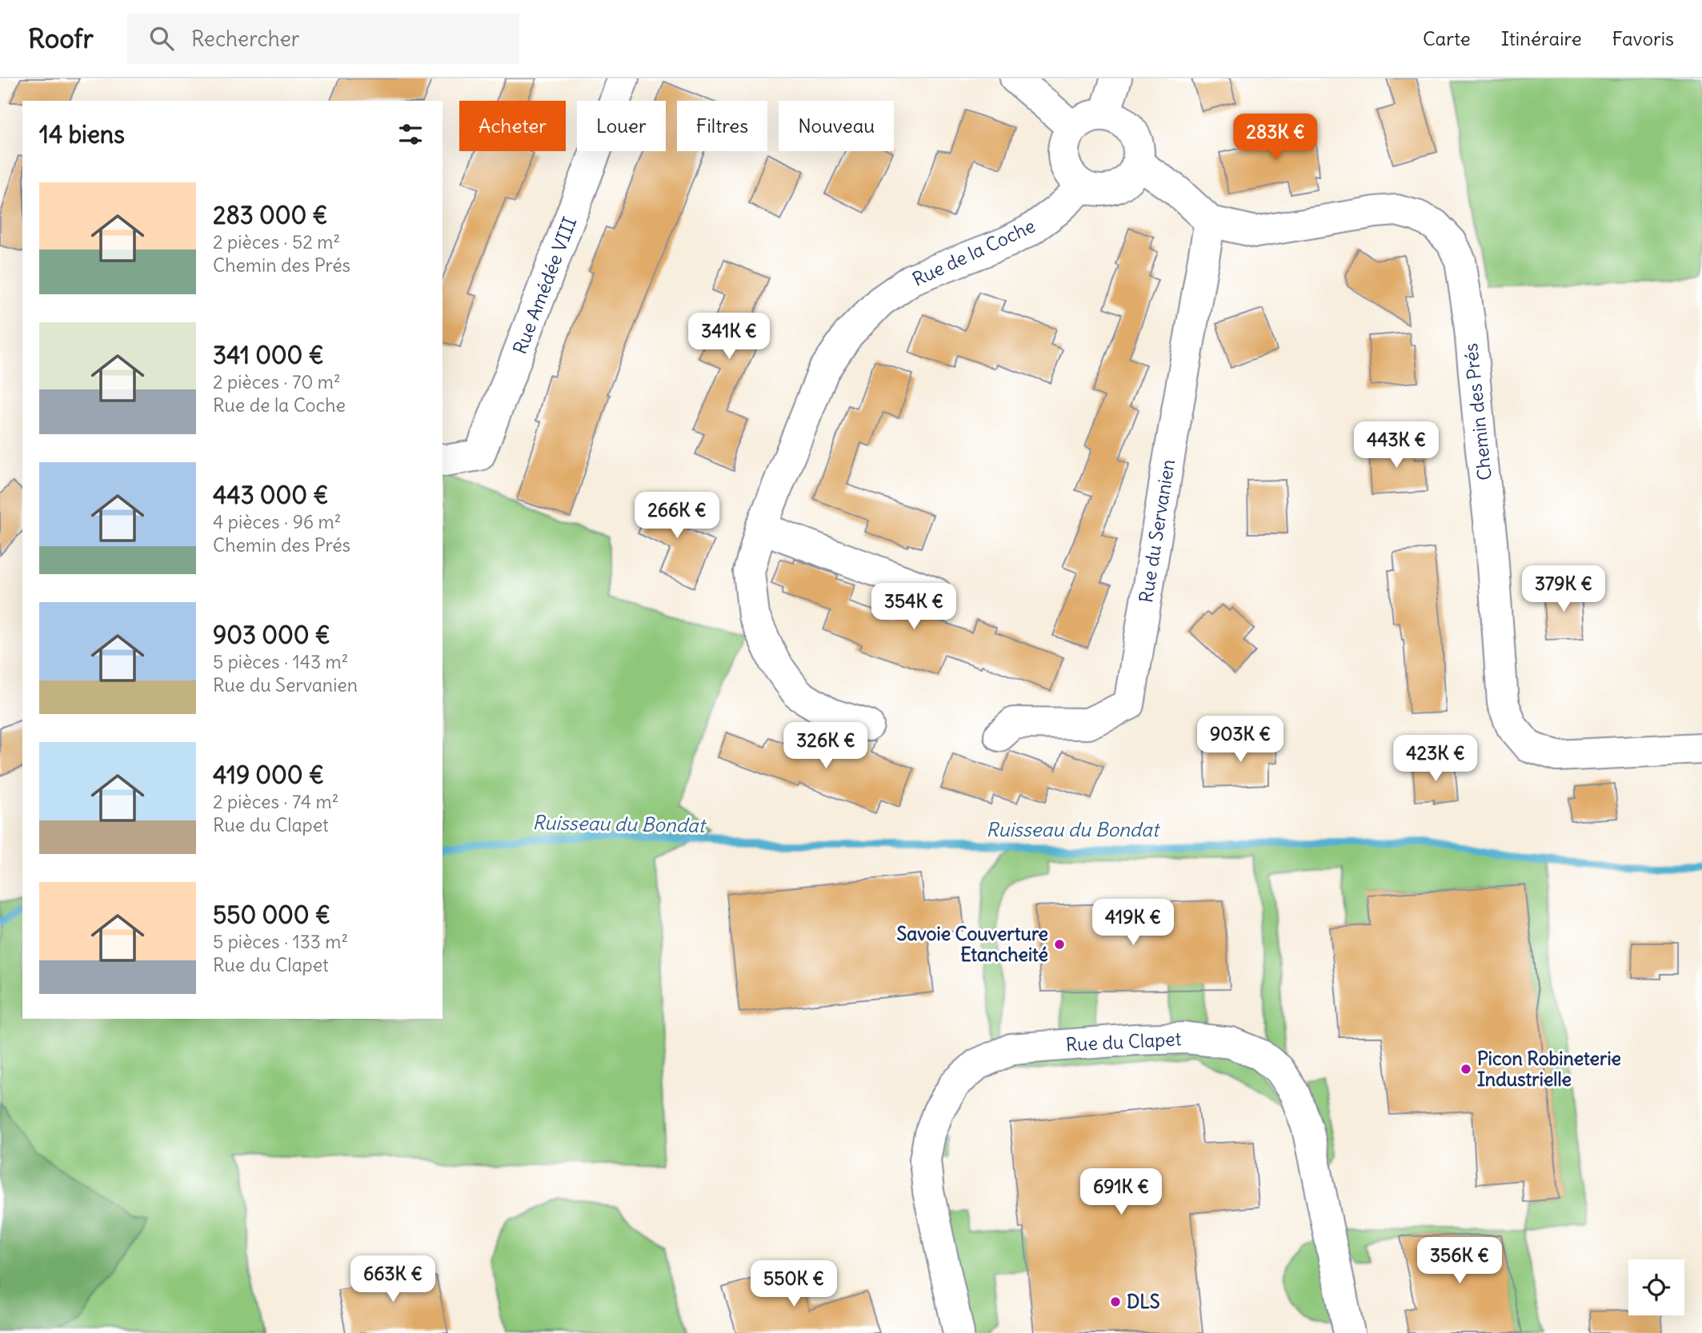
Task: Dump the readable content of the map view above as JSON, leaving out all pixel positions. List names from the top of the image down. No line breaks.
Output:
{"streets":{"street":["Rue de la Coche","Rue Amédée VIII","Chemin des Prés","Rue du Servanien","Rue du Clapet"]},"crossings":[["Chemin des Prés","Rue du Servanien"]],"water":["Ruisseau du Bondat"],"places":["Savoie Couverture Etancheité","Picon Robineterie Industrielle","DLS"],"page":{"header":"Roofr","search":"Rechercher","nav":["Carte","Itinéraire","Favoris"],"chip":["Acheter","Louer","Filtres","Nouveau"],"heading":"14 biens","price":["283K €","341K €","443K €","266K €","379K €","354K €","903K €","326K €","423K €","419K €","691K €","356K €","663K €","550K €"],"list":[{"name":"283 000 €","note":"2 pièces · 52 m² · Chemin des Prés"},{"name":"341 000 €","note":"2 pièces · 70 m² · Rue de la Coche"},{"name":"443 000 €","note":"4 pièces · 96 m² · Chemin des Prés"},{"name":"903 000 €","note":"5 pièces · 143 m² · Rue du Servanien"},{"name":"419 000 €","note":"2 pièces · 74 m² · Rue du Clapet"},{"name":"550 000 €","note":"5 pièces · 133 m² · Rue du Clapet"}]}}
